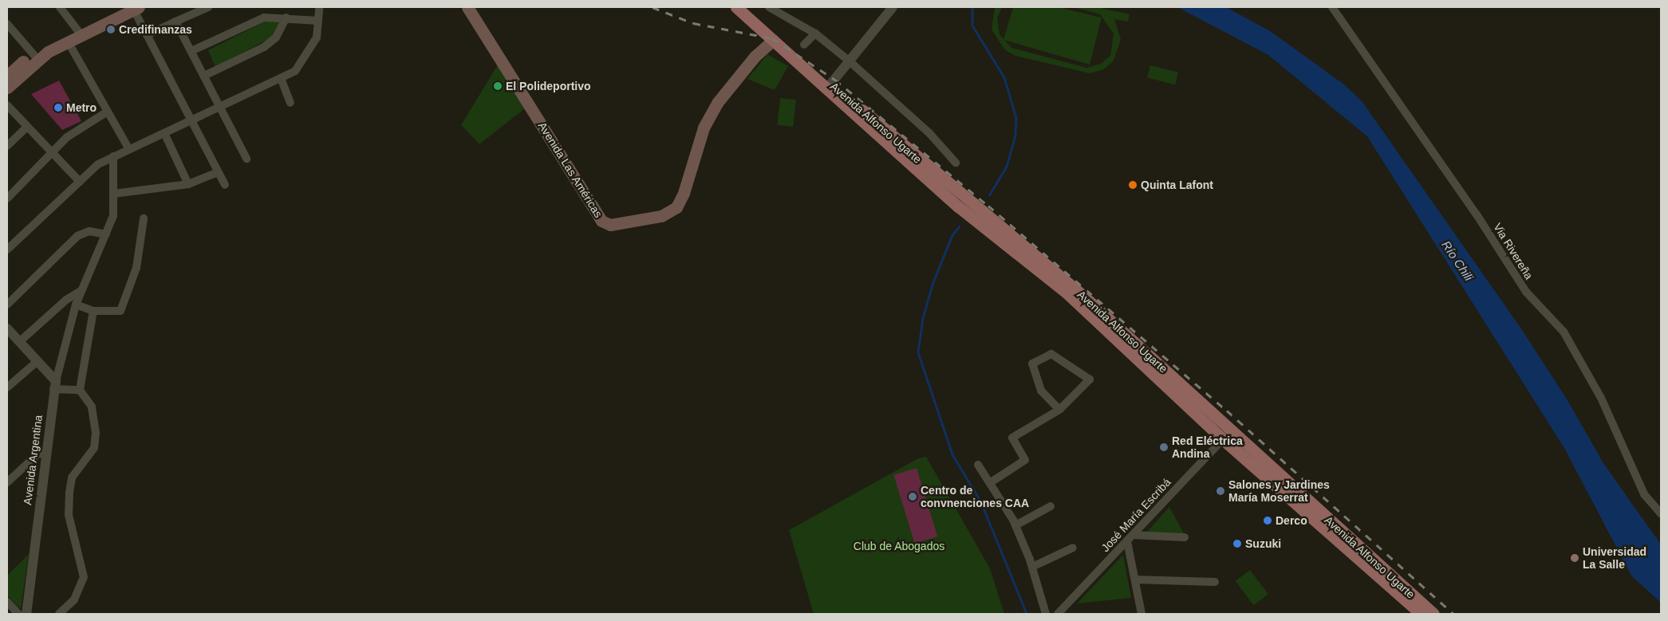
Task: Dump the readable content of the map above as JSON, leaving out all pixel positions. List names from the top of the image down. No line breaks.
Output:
{"streets":{"main road":["Avenida Alfonso Ugarte","Avenida Las Américas"],"street":["Via Rivereña","Avenida Argentina","José María Escribá"]},"crossings":[["Avenida Alfonso Ugarte","Avenida Las Américas"],["Avenida Alfonso Ugarte","José María Escribá"]],"water":["Río Chili"],"parks":["Club de Abogados"],"places":["Credifinanzas","El Polideportivo","Metro","Quinta Lafont","Red Eléctrica Andina","Salones y Jardines María Moserrat","Centro de convnenciones CAA","Derco","Suzuki","Universidad La Salle"]}
